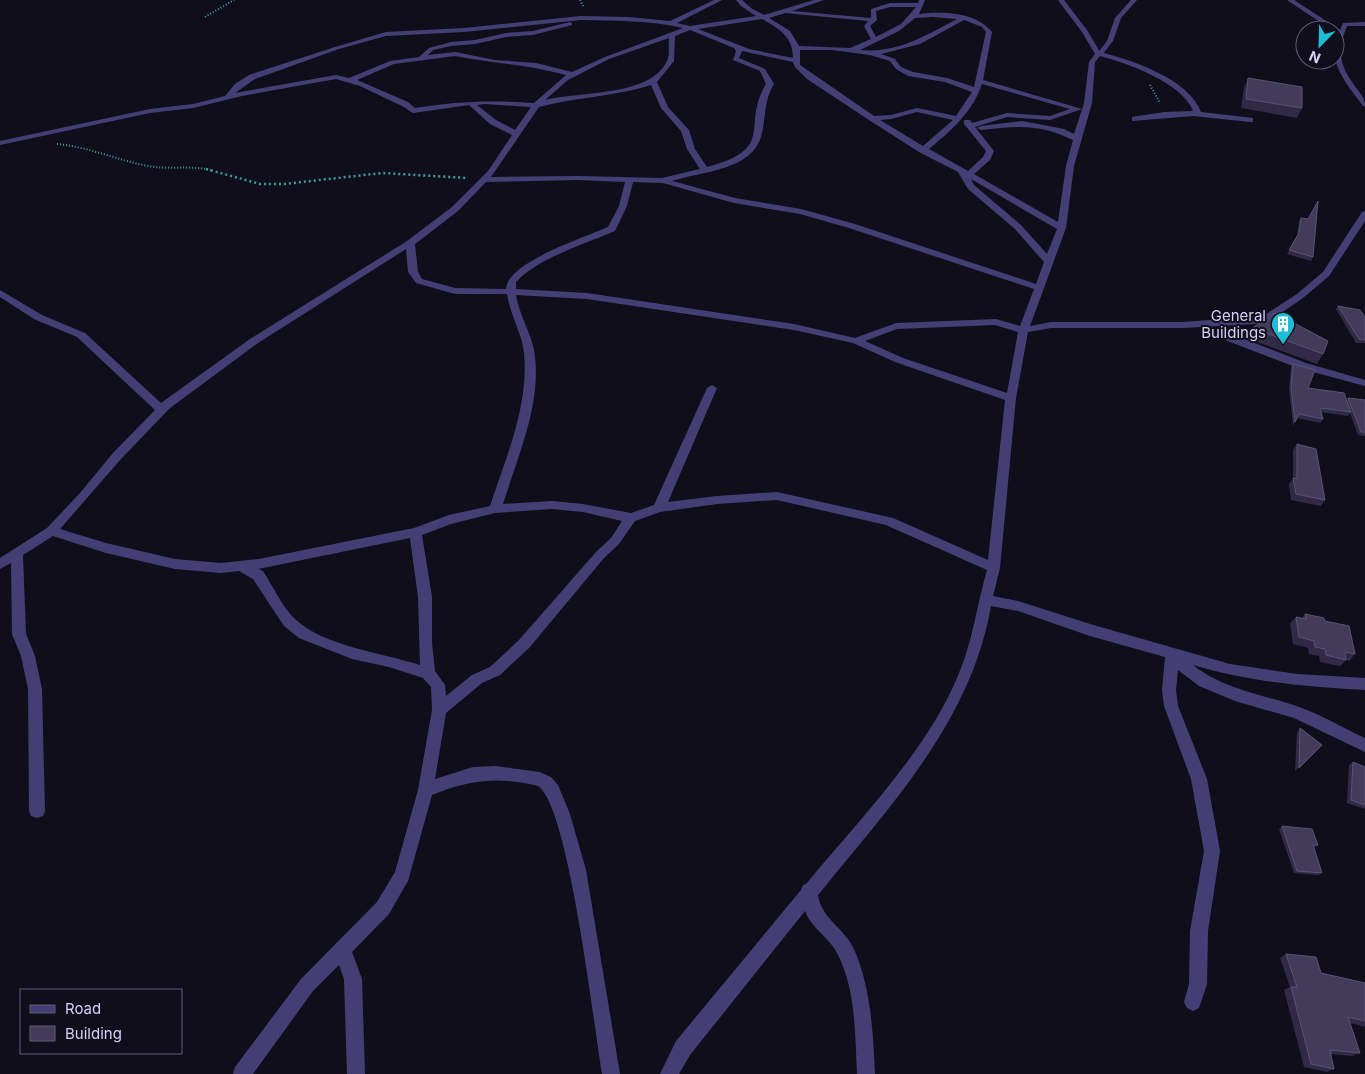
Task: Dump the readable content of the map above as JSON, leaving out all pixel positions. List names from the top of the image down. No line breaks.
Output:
{"places":{"building":["General Buildings"]},"legend":["Road","Building"],"north":"bottom left"}
